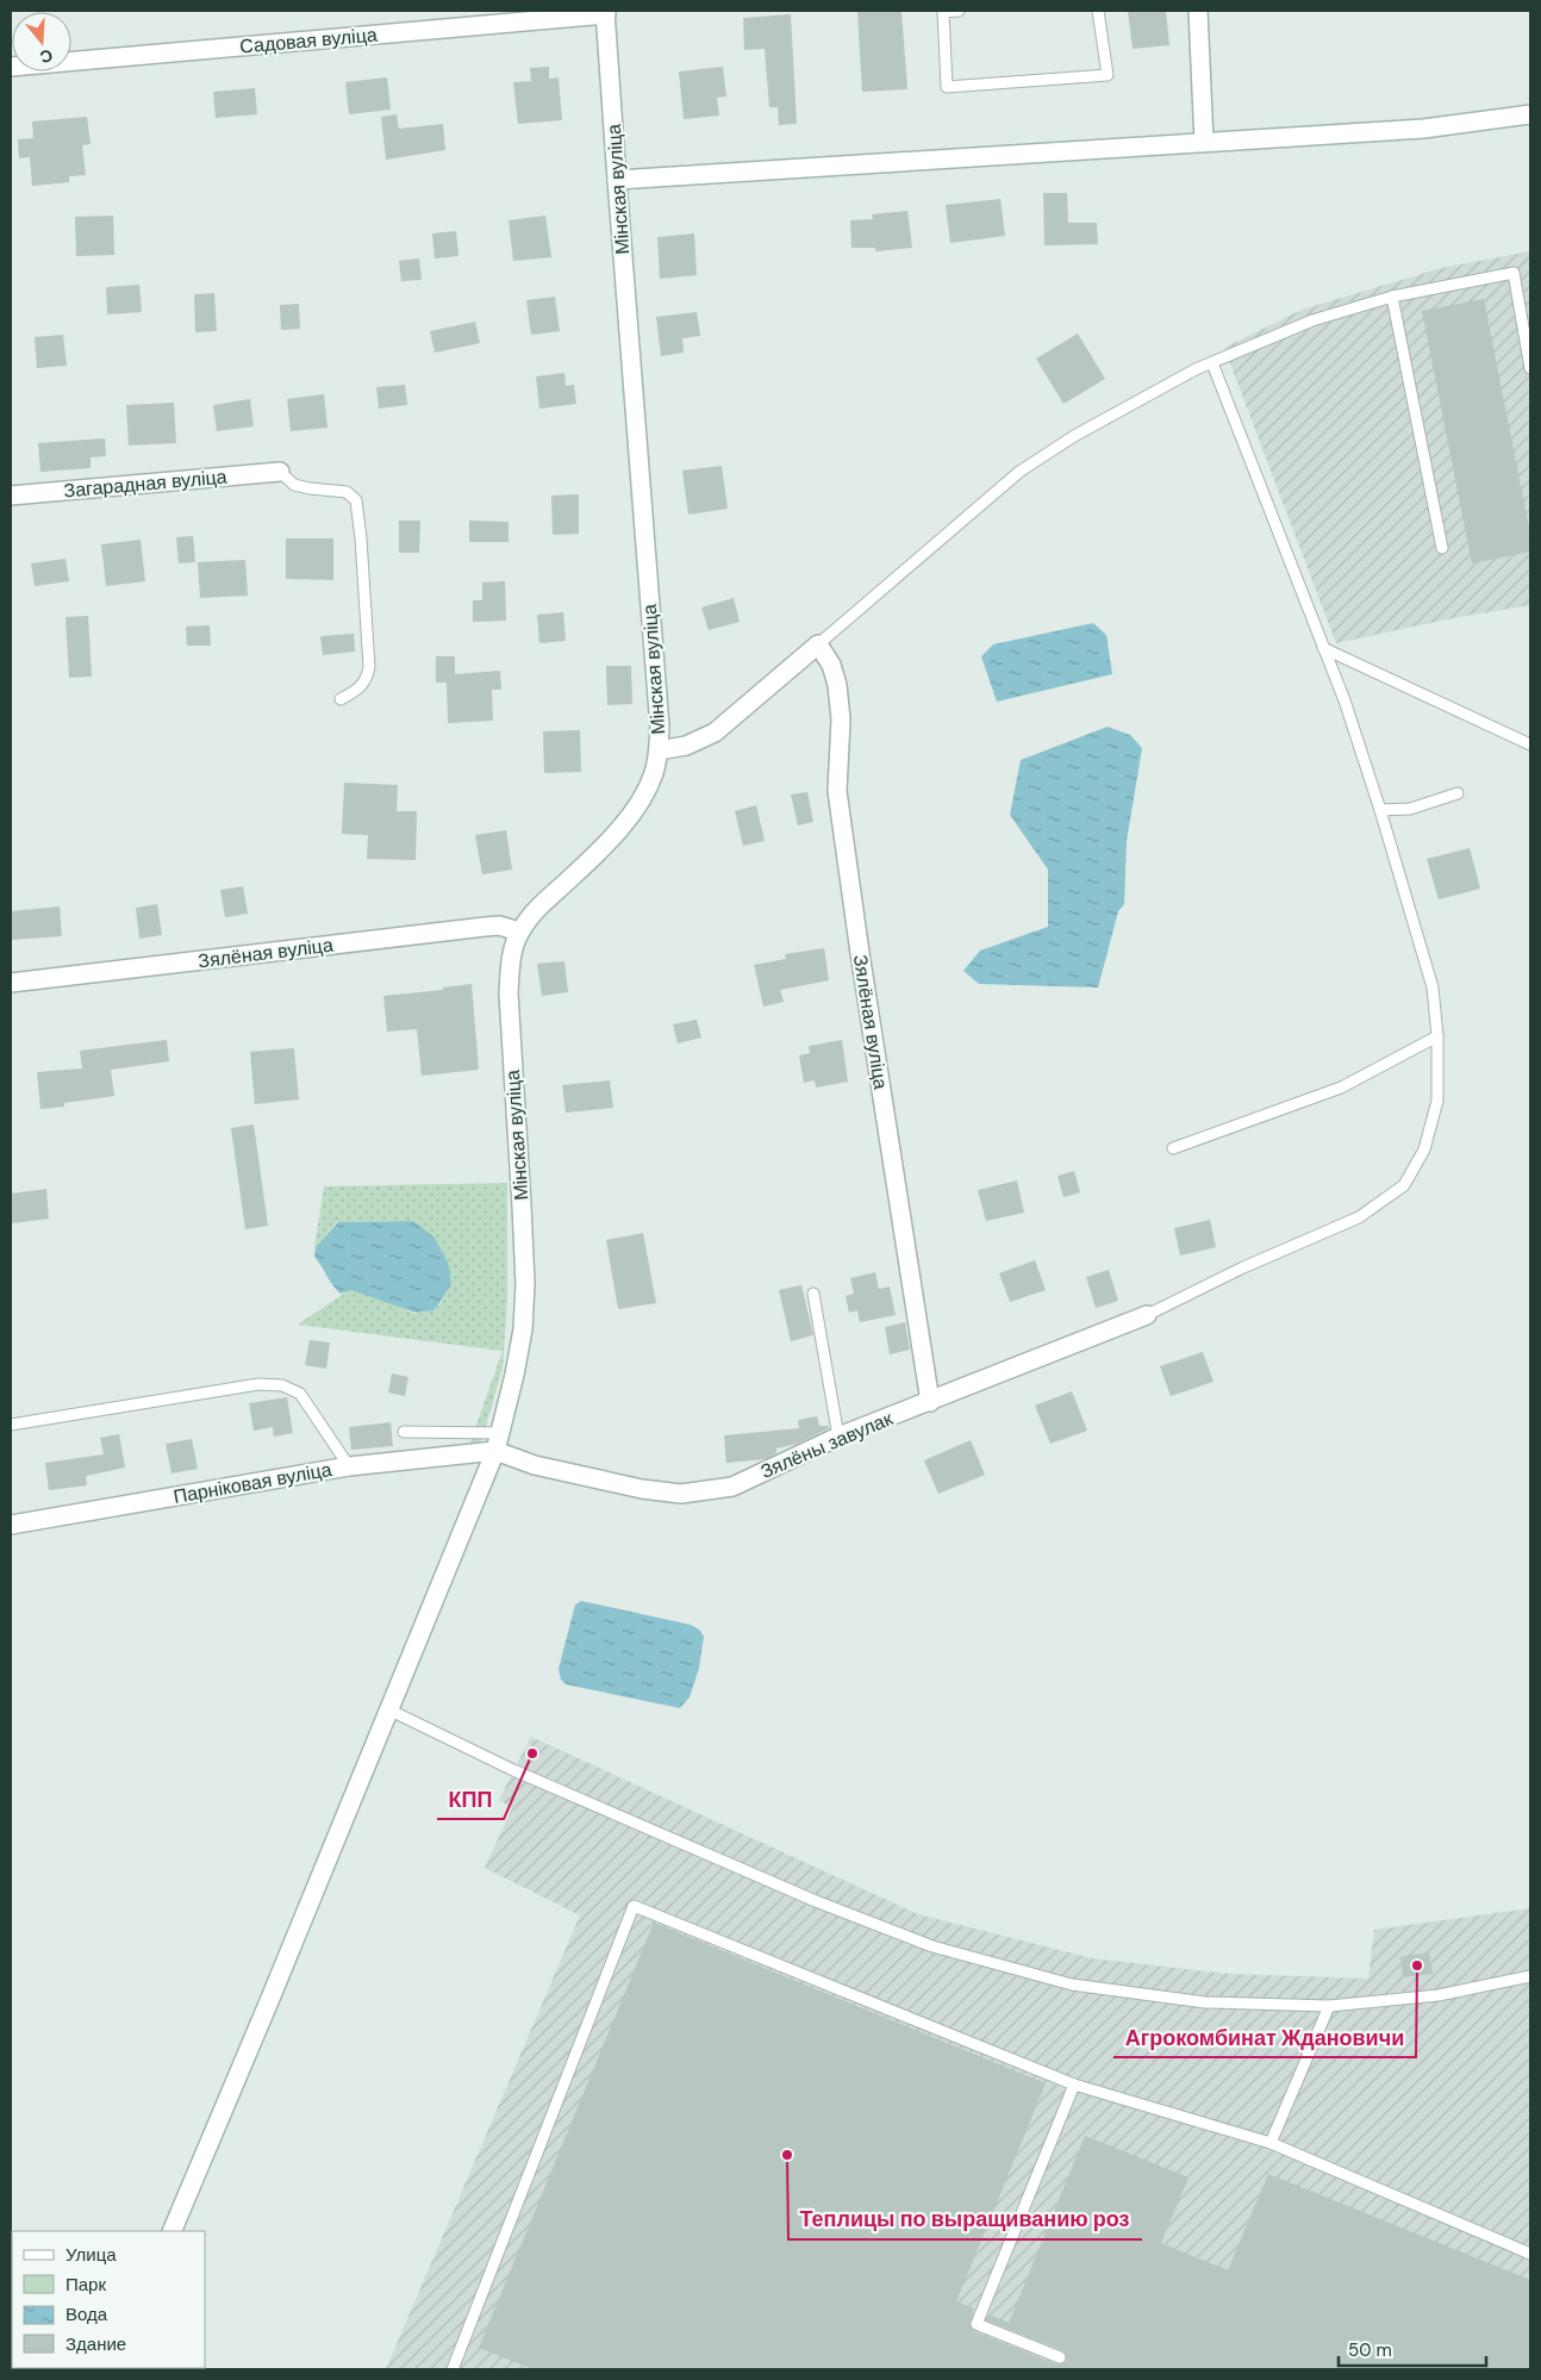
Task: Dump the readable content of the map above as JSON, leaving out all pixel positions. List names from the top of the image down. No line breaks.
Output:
{"streets":{"street":["Садовая вуліца","Мінская вуліца","Загарадная вуліца","Зялёная вуліца","Зялёны завулак","Парніковая вуліца"]},"crossings":[["Садовая вуліца","Мінская вуліца"],["Мінская вуліца","Зялёная вуліца"],["Мінская вуліца","Зялёны завулак"],["Мінская вуліца","Парніковая вуліца"],["Зялёная вуліца","Зялёны завулак"],["Зялёны завулак","Парніковая вуліца"]],"places":["КПП","Агрокомбинат Ждановичи","Теплицы по выращиванию роз"],"legend":["Улица","Парк","Вода","Здание"],"scale_bar":"50 m","north":"bottom"}
